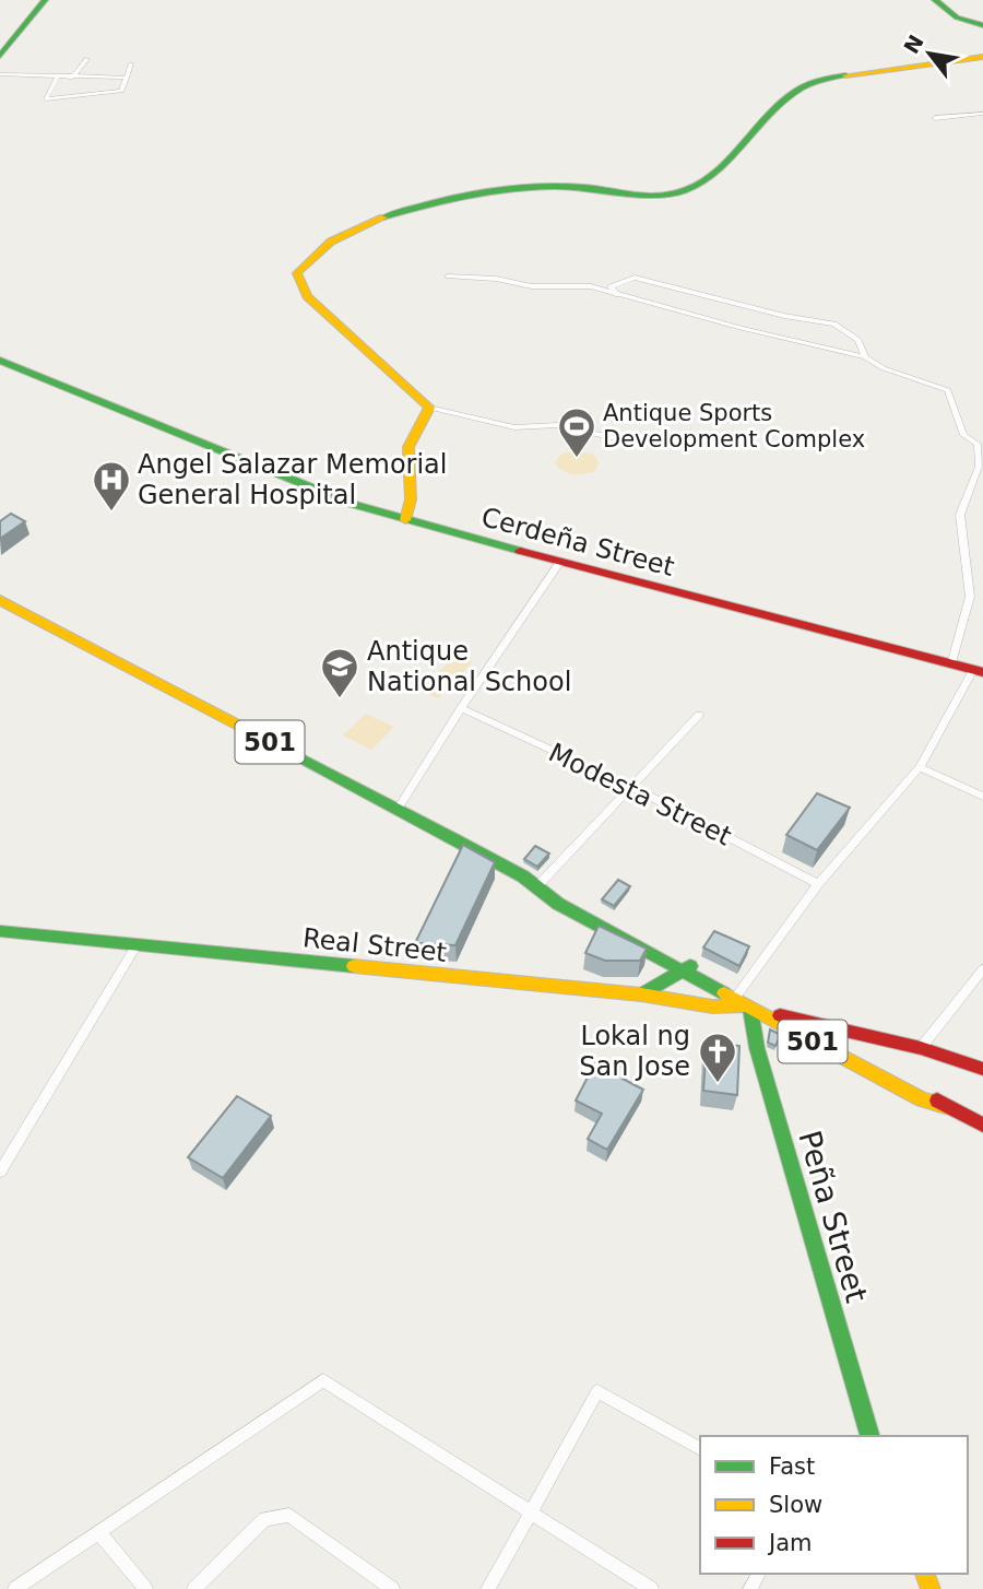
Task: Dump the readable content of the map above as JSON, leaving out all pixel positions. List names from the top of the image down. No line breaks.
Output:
{"streets":{"main road":["Cerdeña Street","501","Real Street","Peña Street"],"street":["Modesta Street"]},"crossings":[["501","Real Street"],["501","Peña Street"],["Real Street","Peña Street"]],"places":{"sports":["Antique Sports Development Complex"],"hospital":["Angel Salazar Memorial General Hospital"],"school or university":["Antique National School"],"church":["Lokal ng San Jose"]},"legend":["Fast","Slow","Jam"],"north":"top left"}
